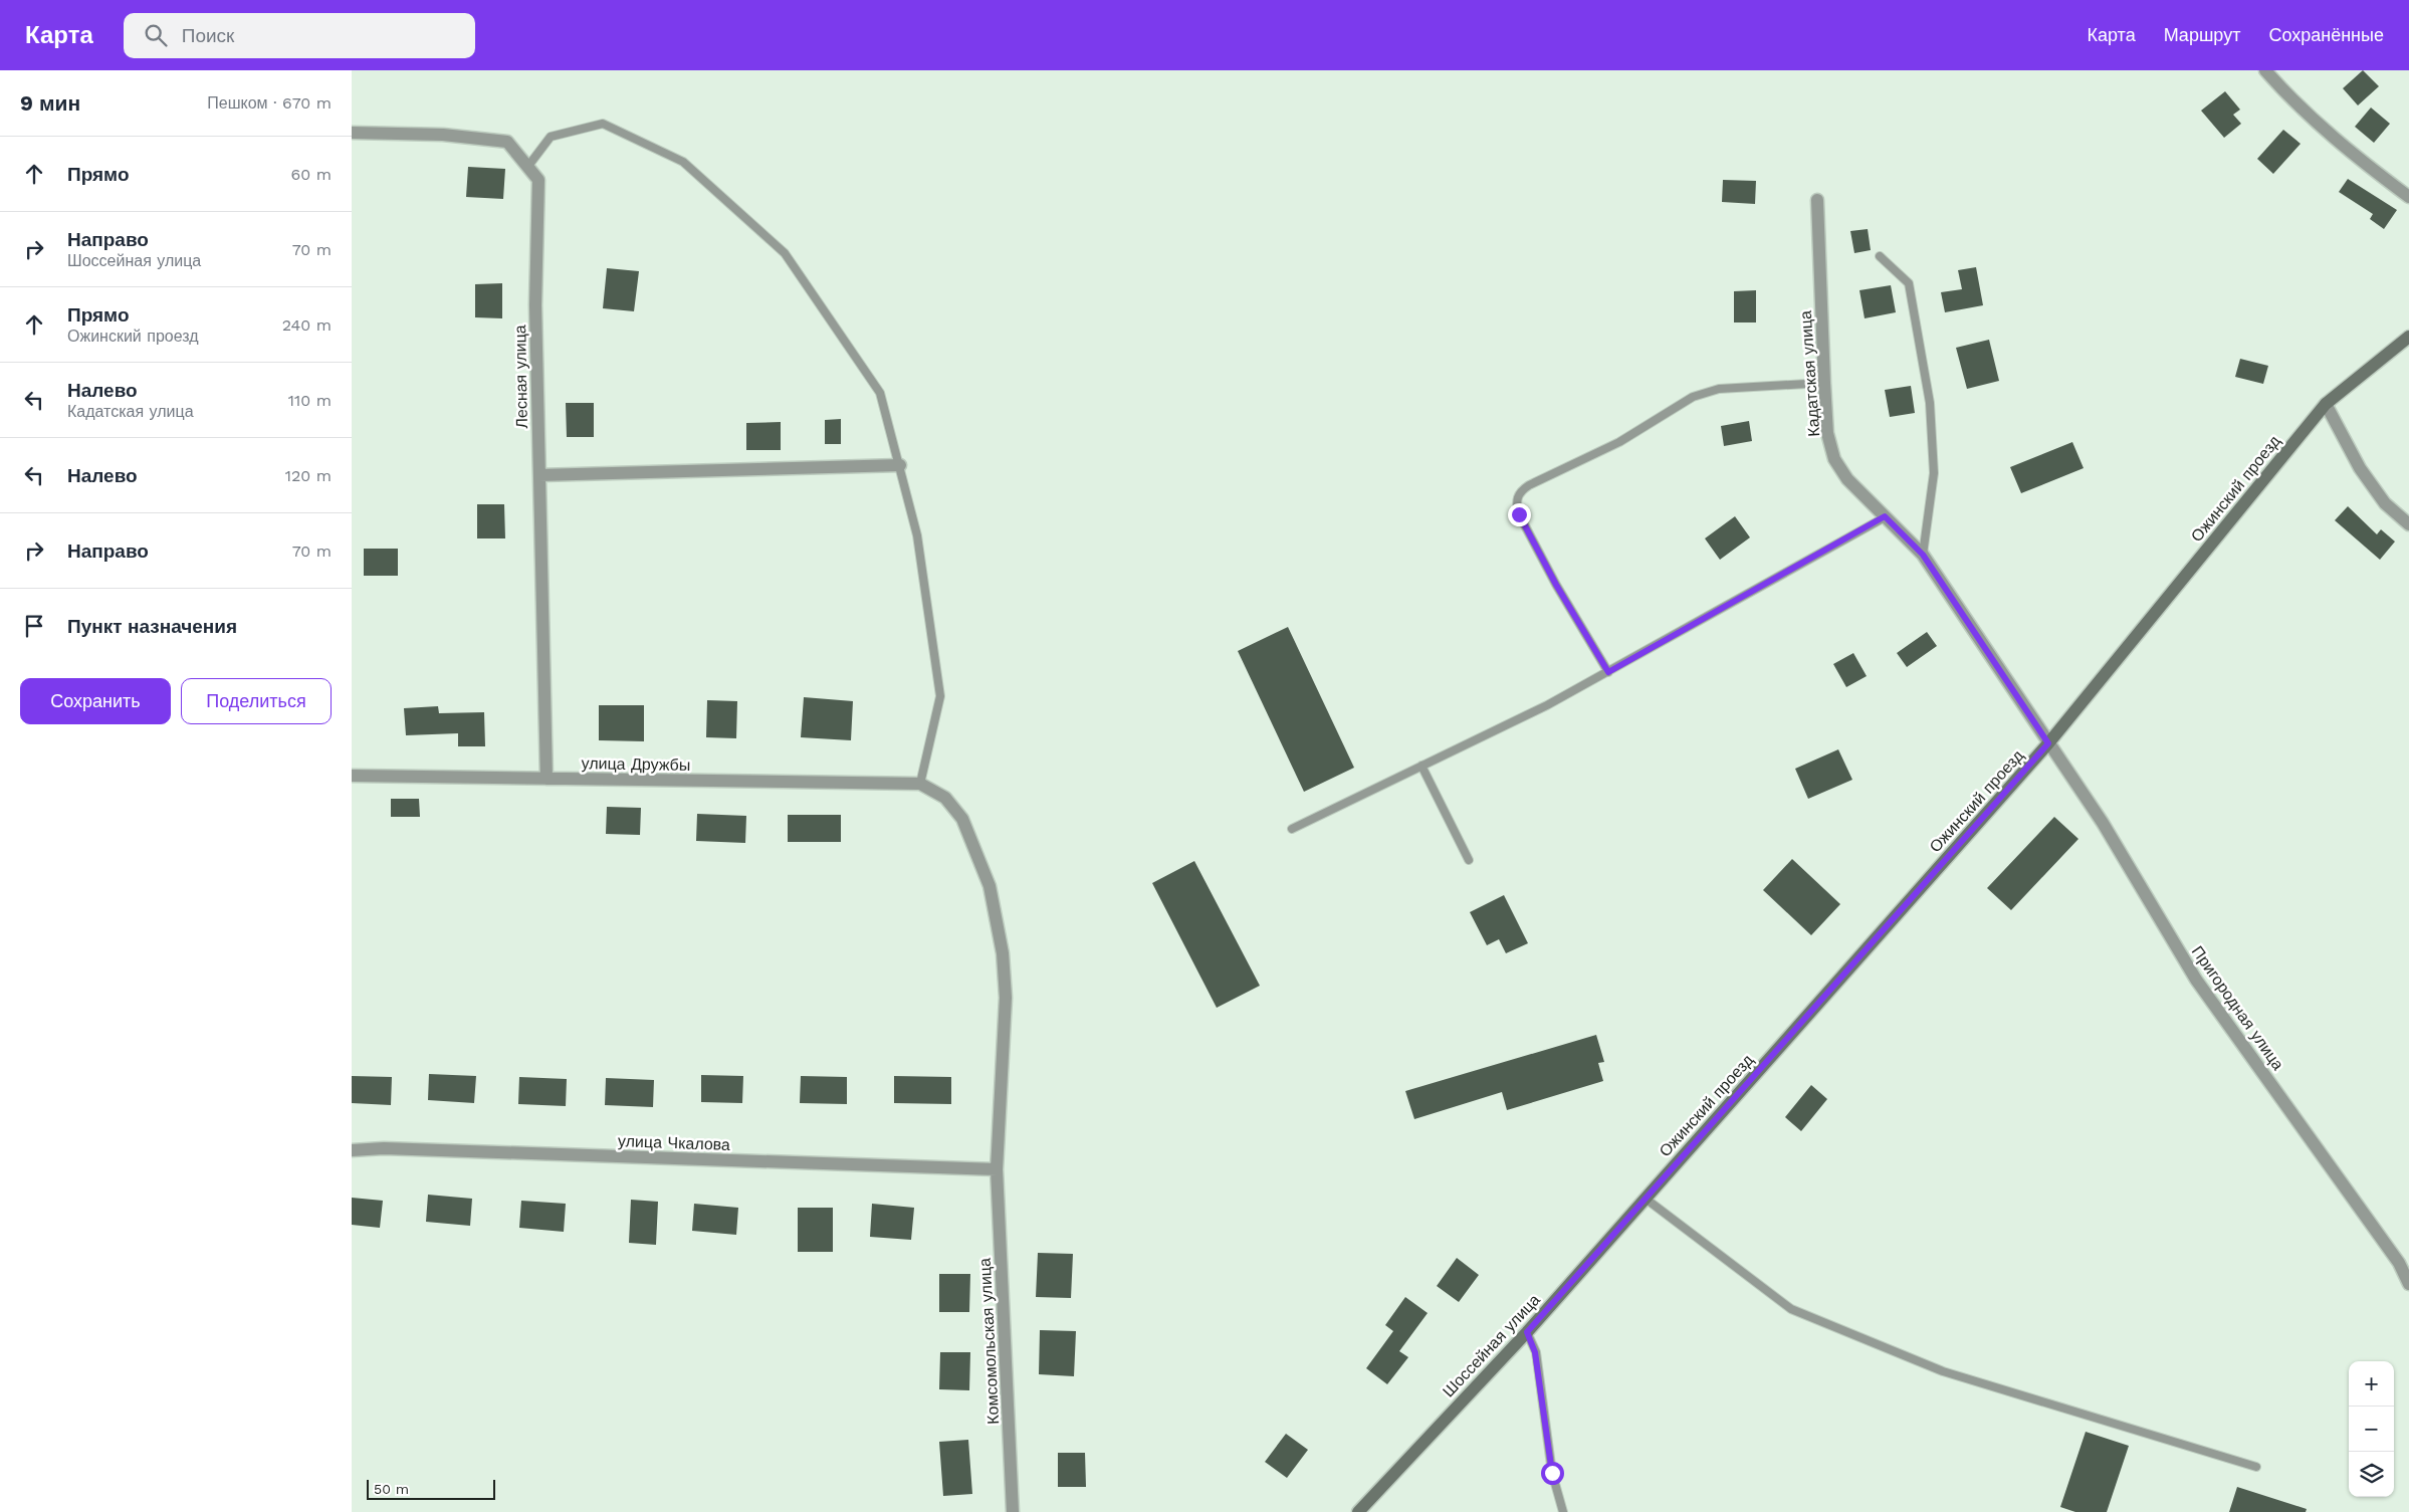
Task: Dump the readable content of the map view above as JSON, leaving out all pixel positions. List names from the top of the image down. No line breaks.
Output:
{"streets":{"main road":["Ожинский проезд","Шоссейная улица"],"street":["Кадатская улица","Лесная улица","улица Дружбы","Пригородная улица","улица Чкалова","Комсомольская улица"]},"crossings":[["Кадатская улица","Ожинский проезд"],["Кадатская улица","Пригородная улица"],["Лесная улица","улица Дружбы"],["Ожинский проезд","Пригородная улица"],["Ожинский проезд","Шоссейная улица"],["улица Дружбы","Комсомольская улица"],["улица Чкалова","Комсомольская улица"]],"scale_bar":"50 m","page":{"header":"Карта","search":"Поиск","nav":["Карта","Маршрут","Сохранённые"],"heading":["9 мин","Пешком · 670 m"],"list":[["Прямо","60 m"],["Направо","Шоссейная улица","70 m"],["Прямо","Ожинский проезд","240 m"],["Налево","Кадатская улица","110 m"],["Налево","120 m"],["Направо","70 m"],"Пункт назначения"],"buttons":["Сохранить","Поделиться"],"map_buttons":["+","−"],"scale":"50 m"}}
